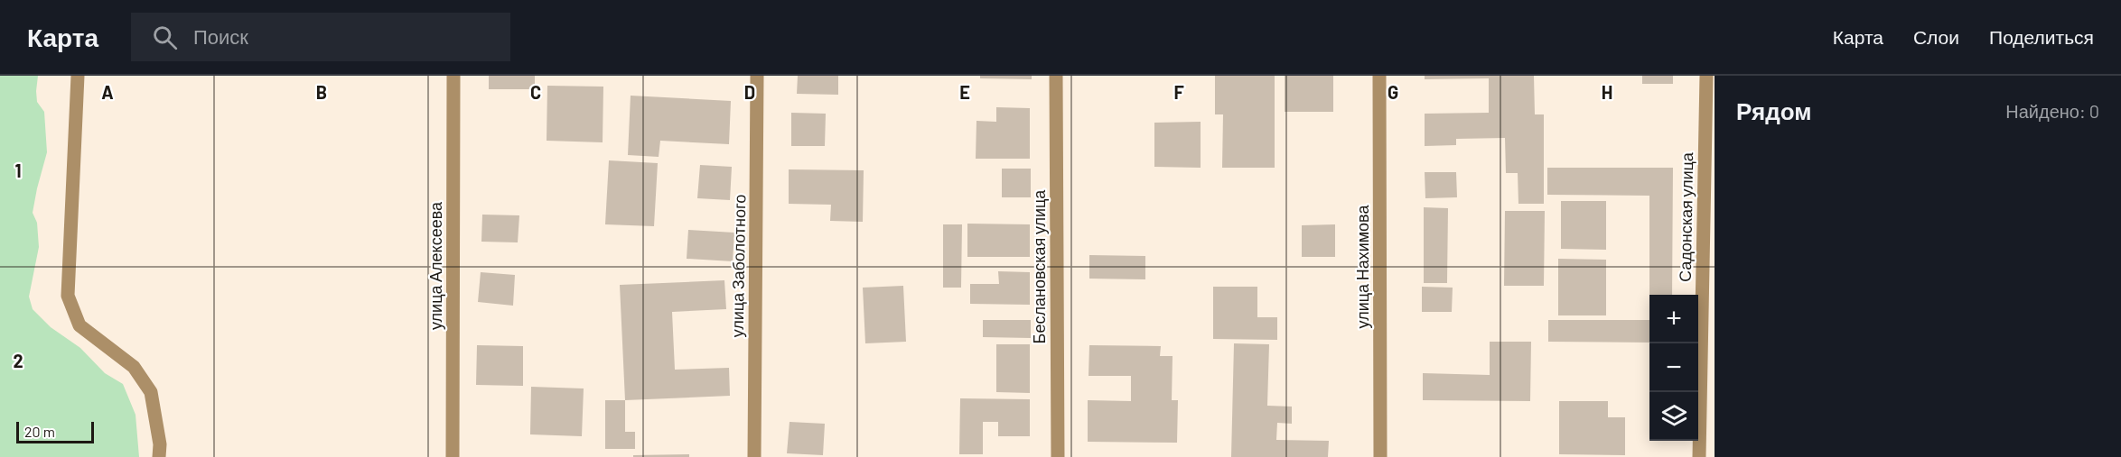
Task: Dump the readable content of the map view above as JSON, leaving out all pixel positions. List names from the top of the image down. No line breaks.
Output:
{"streets":{"street":["Садонская улица","улица Алексеева","улица Заболотного","Беслановская улица","улица Нахимова"]},"scale_bar":"20 m","page":{"header":"Карта","search":"Поиск","nav":["Карта","Слои","Поделиться"],"heading":["Рядом","Найдено: 0"],"map_buttons":["+","−"],"scale":"20 m"},"grid":{"columns":["A","B","C","D","E","F","G","H"],"rows":["1","2"]}}
